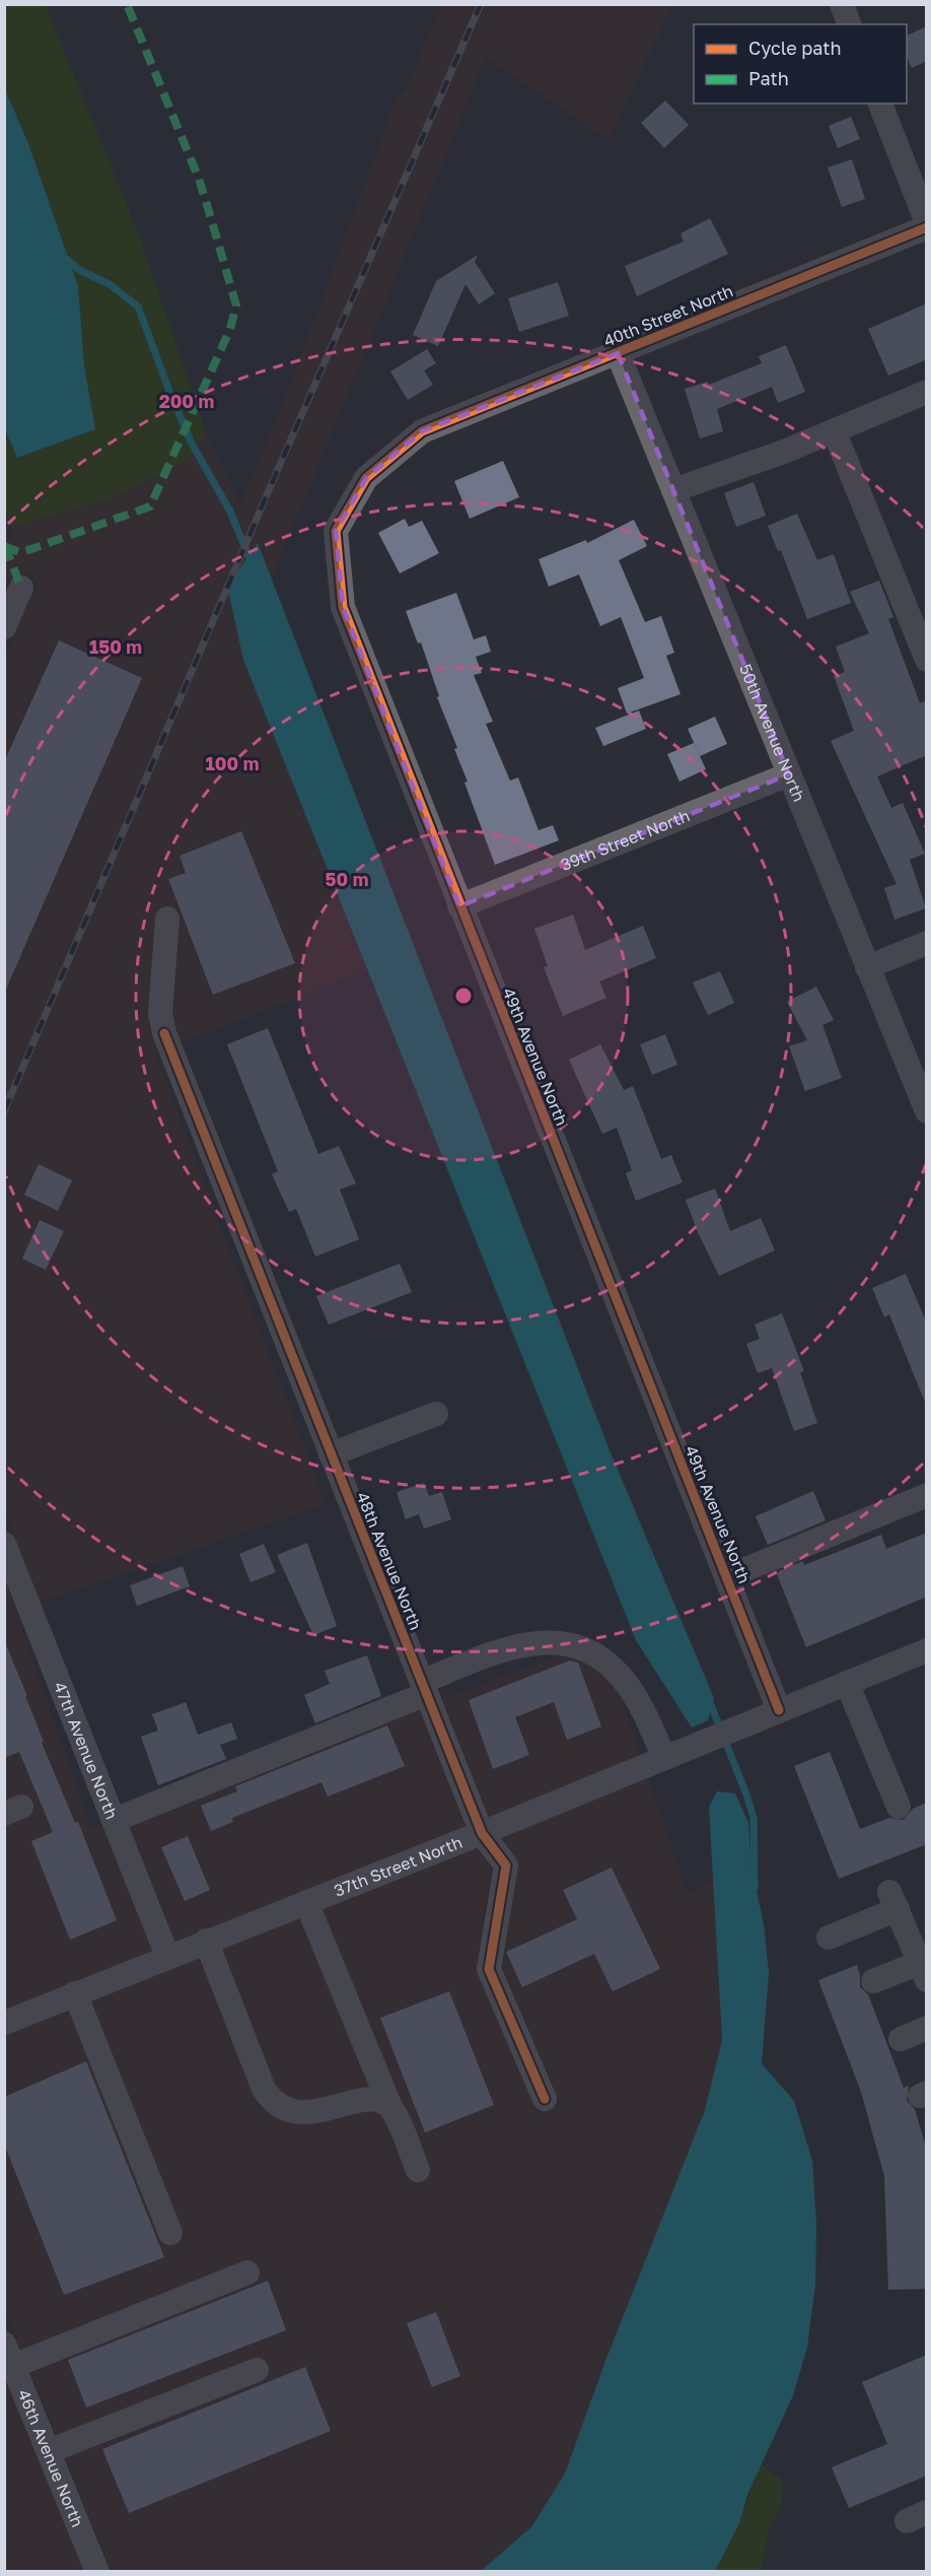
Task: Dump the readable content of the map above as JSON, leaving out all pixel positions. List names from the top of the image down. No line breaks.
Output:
{"streets":{"street":["40th Street North","50th Avenue North","39th Street North","49th Avenue North","48th Avenue North","47th Avenue North","37th Street North","46th Avenue North"]},"crossings":[["40th Street North","50th Avenue North"],["40th Street North","49th Avenue North"],["50th Avenue North","39th Street North"],["39th Street North","49th Avenue North"],["49th Avenue North","37th Street North"],["48th Avenue North","37th Street North"],["47th Avenue North","37th Street North"]],"legend":["Cycle path","Path"],"rings":["200 m","150 m","100 m","50 m"]}
